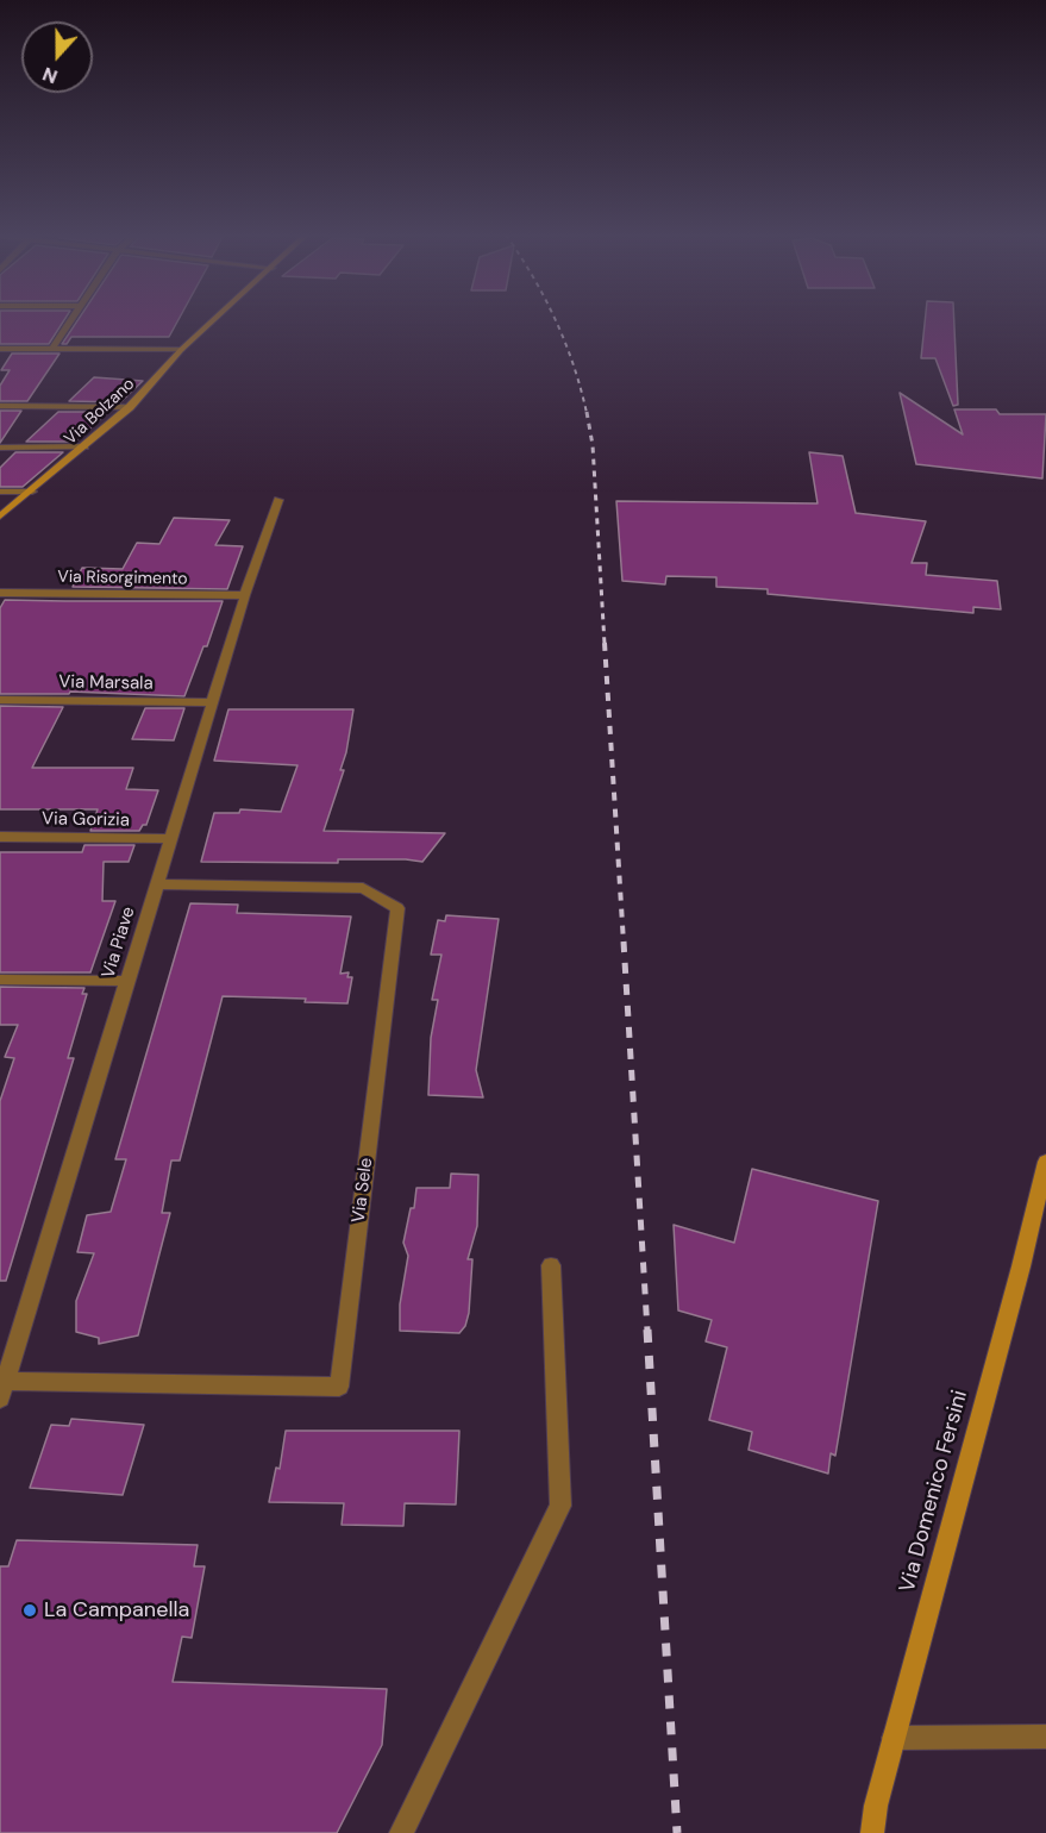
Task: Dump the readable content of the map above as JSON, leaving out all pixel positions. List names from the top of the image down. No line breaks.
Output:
{"streets":{"street":["Via Bolzano","Via Risorgimento","Via Marsala","Via Gorizia","Via Piave","Via Sele","Via Domenico Fersini"]},"crossings":[["Via Risorgimento","Via Piave"],["Via Marsala","Via Piave"],["Via Gorizia","Via Piave"],["Via Piave","Via Sele"]],"places":["La Campanella"],"north":"bottom"}
